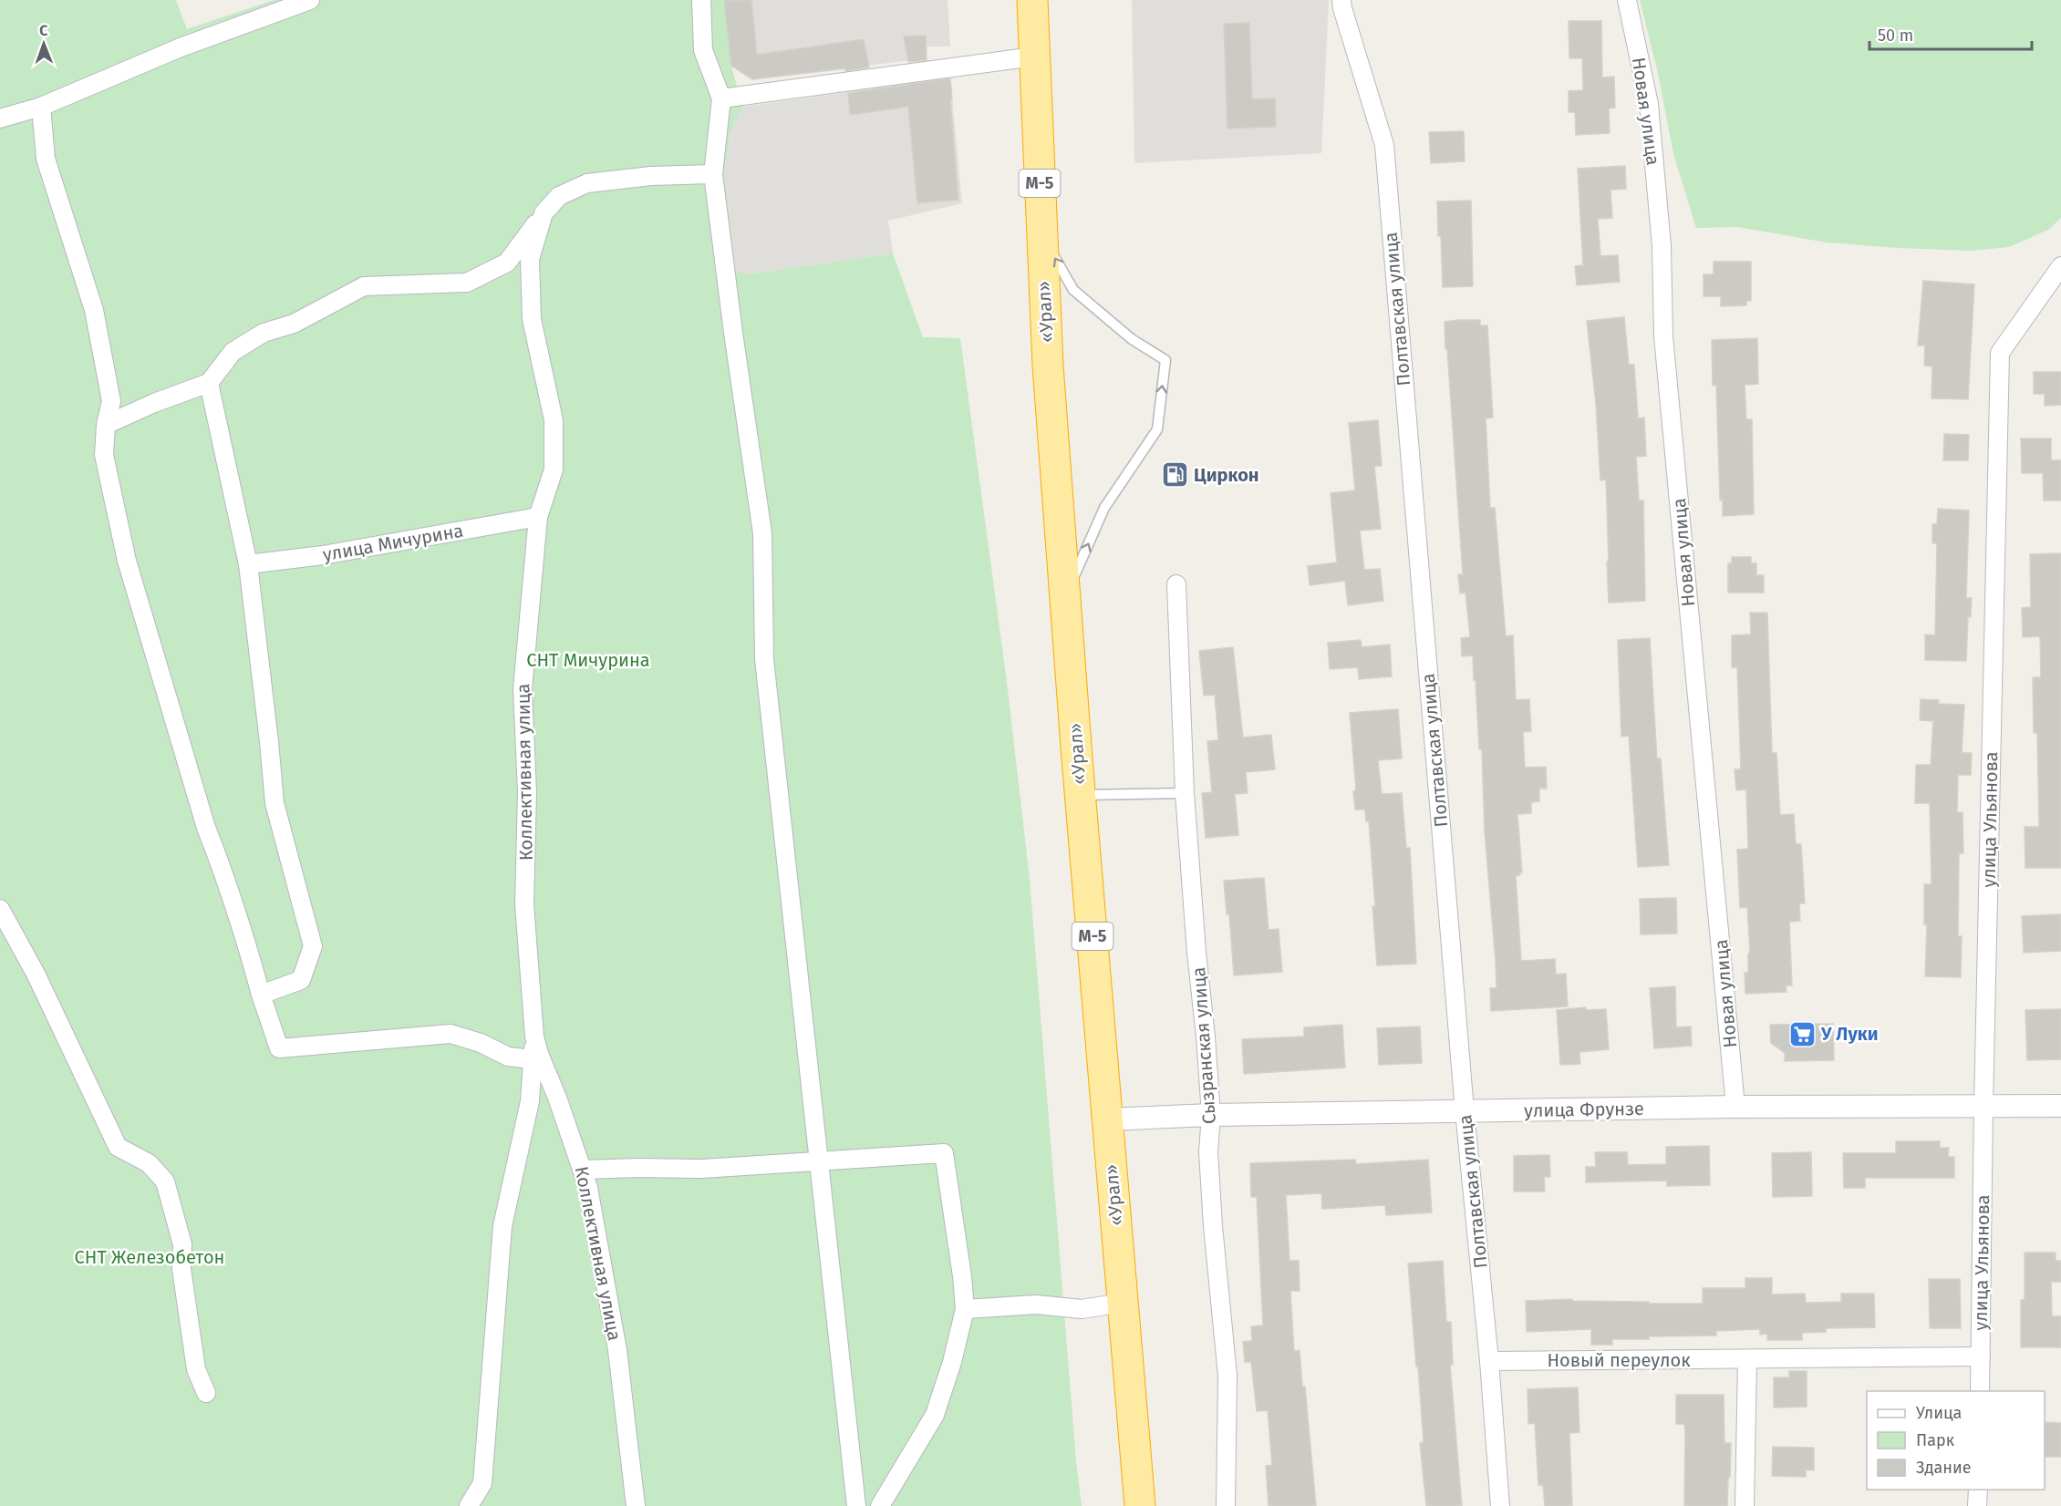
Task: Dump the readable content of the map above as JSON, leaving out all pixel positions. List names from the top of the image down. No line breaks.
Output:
{"streets":{"highway":["М-5","«Урал»"],"street":["Новая улица","Полтавская улица","улица Мичурина","Коллективная улица","улица Ульянова","Сызранская улица","улица Фрунзе","Новый переулок"]},"crossings":[["Новая улица","улица Фрунзе"],["Полтавская улица","улица Фрунзе"],["Полтавская улица","Новый переулок"],["«Урал»","улица Фрунзе"],["улица Мичурина","Коллективная улица"],["улица Ульянова","улица Фрунзе"],["улица Ульянова","Новый переулок"],["Сызранская улица","улица Фрунзе"]],"parks":["СНТ Мичурина","СНТ Железобетон"],"places":{"fuel station":["Циркон"],"supermarket":["У Луки"]},"legend":["Улица","Парк","Здание"],"scale_bar":"50 m","north":"top"}
